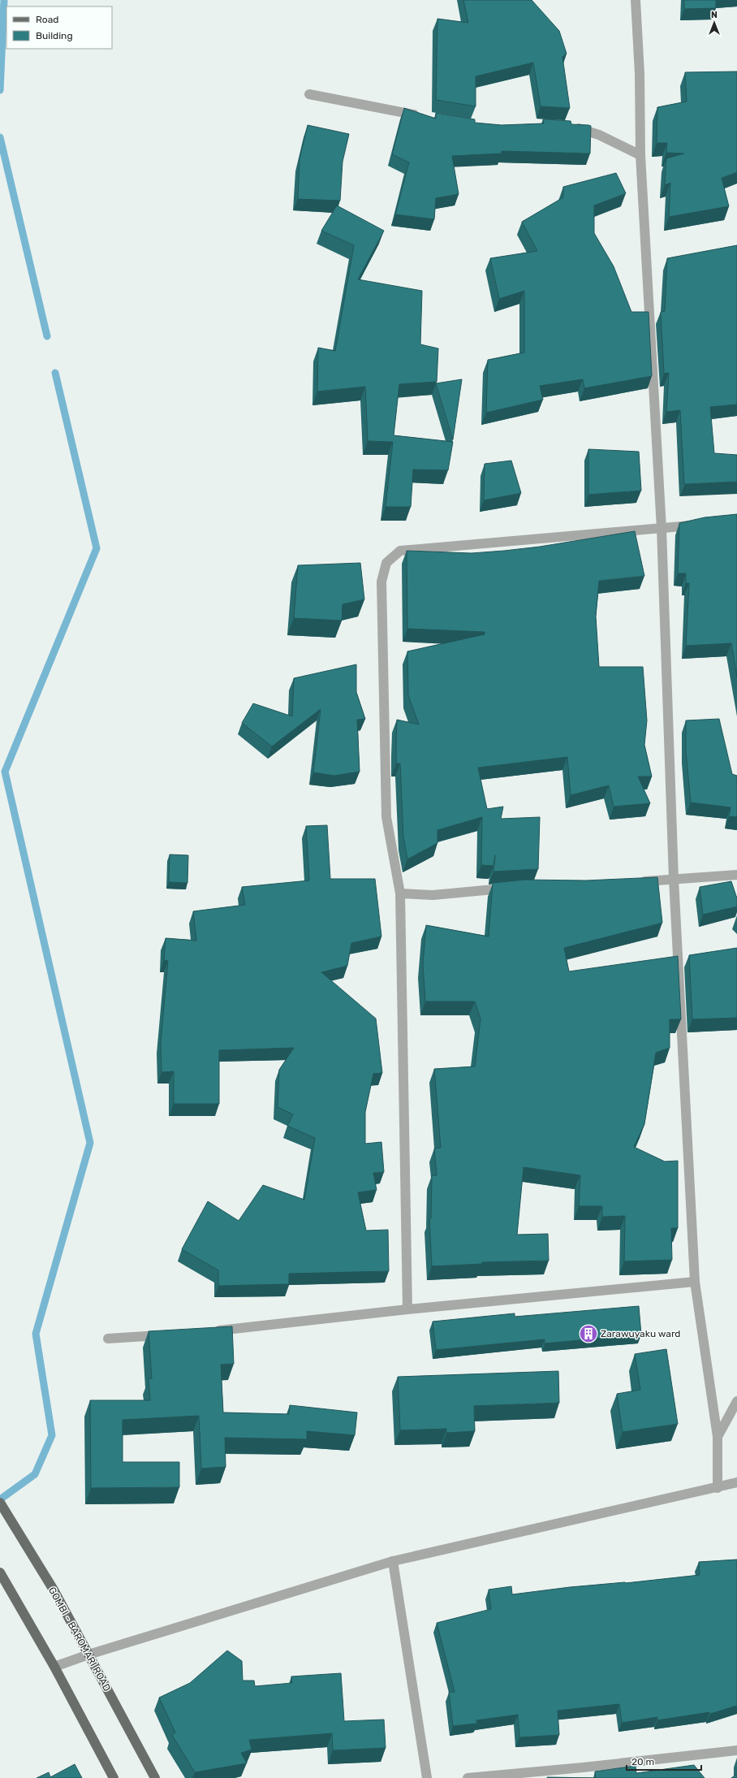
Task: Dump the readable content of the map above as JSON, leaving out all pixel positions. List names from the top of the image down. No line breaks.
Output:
{"streets":{"main road":["GOMBI - BAROMARI ROAD"]},"places":{"building":["Zarawuyaku ward"]},"legend":["Road","Building"],"scale_bar":"20 m","north":"top"}
